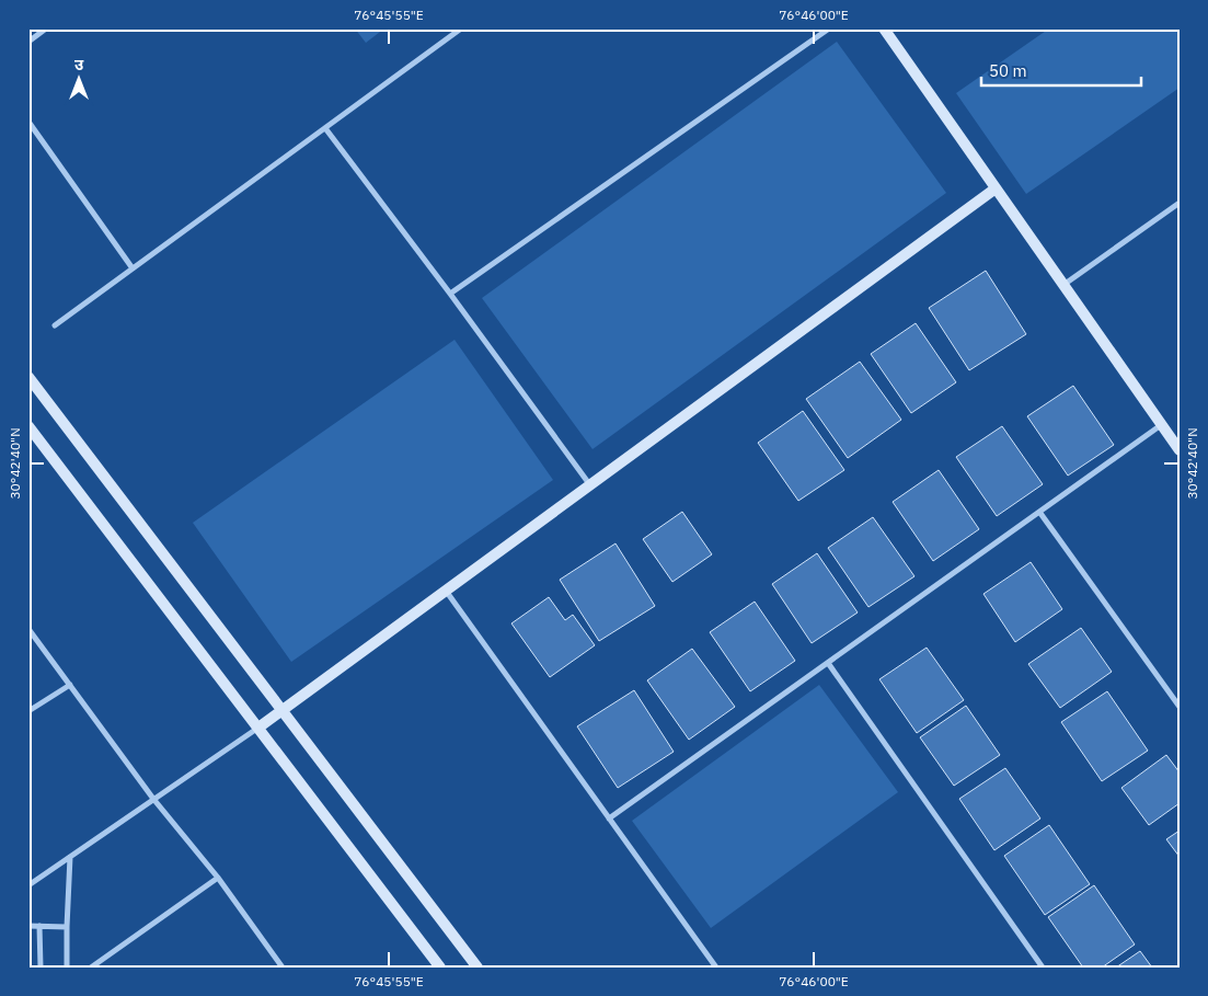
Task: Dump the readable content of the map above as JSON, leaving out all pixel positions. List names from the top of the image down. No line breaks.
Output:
{"scale_bar":"50 m","north":"top","coordinates":["76°45'55\"E","76°46'00\"E","30°42'40\"N"]}
